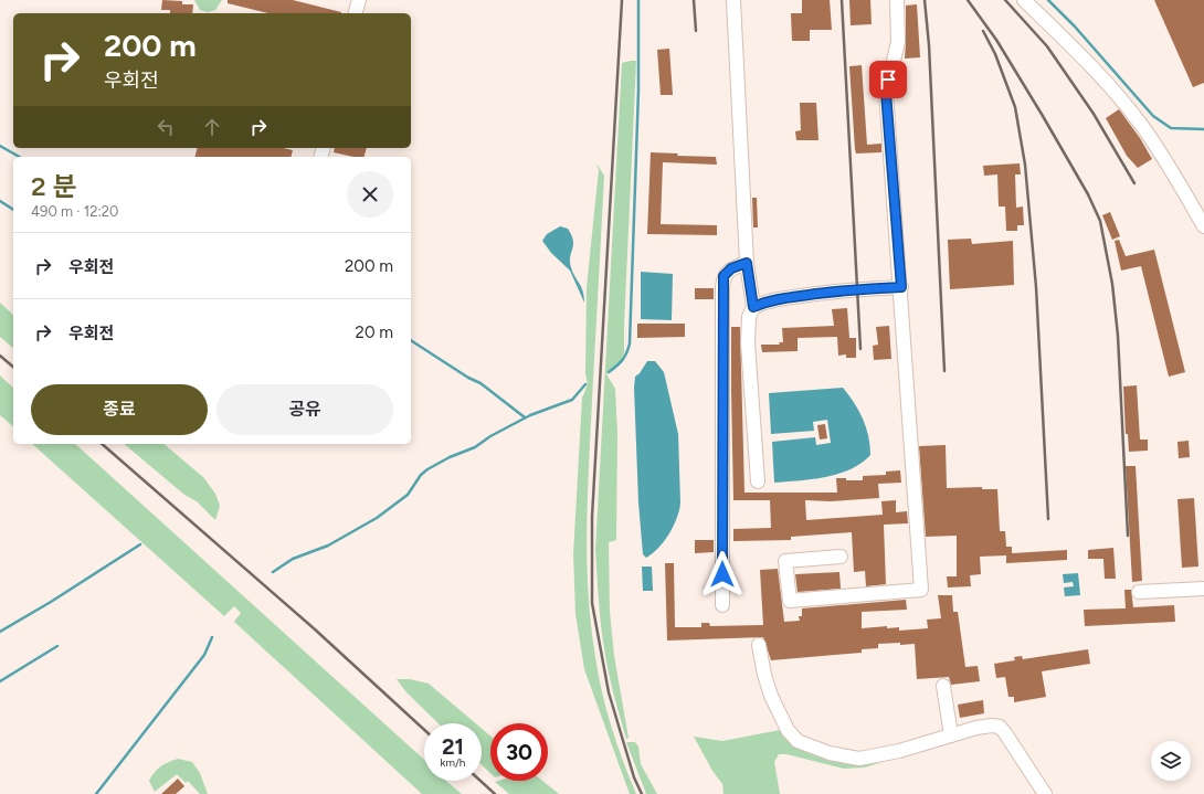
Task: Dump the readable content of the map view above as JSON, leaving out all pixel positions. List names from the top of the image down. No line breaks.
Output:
{"page":{"turn":["200 m","우회전"],"heading":["2 분","490 m · 12:20"],"list":[{"name":"우회전","value":"200 m"},{"name":"우회전","value":"20 m"}],"buttons":["종료","공유"],"speed":"21 km/h","limit":"30"}}
